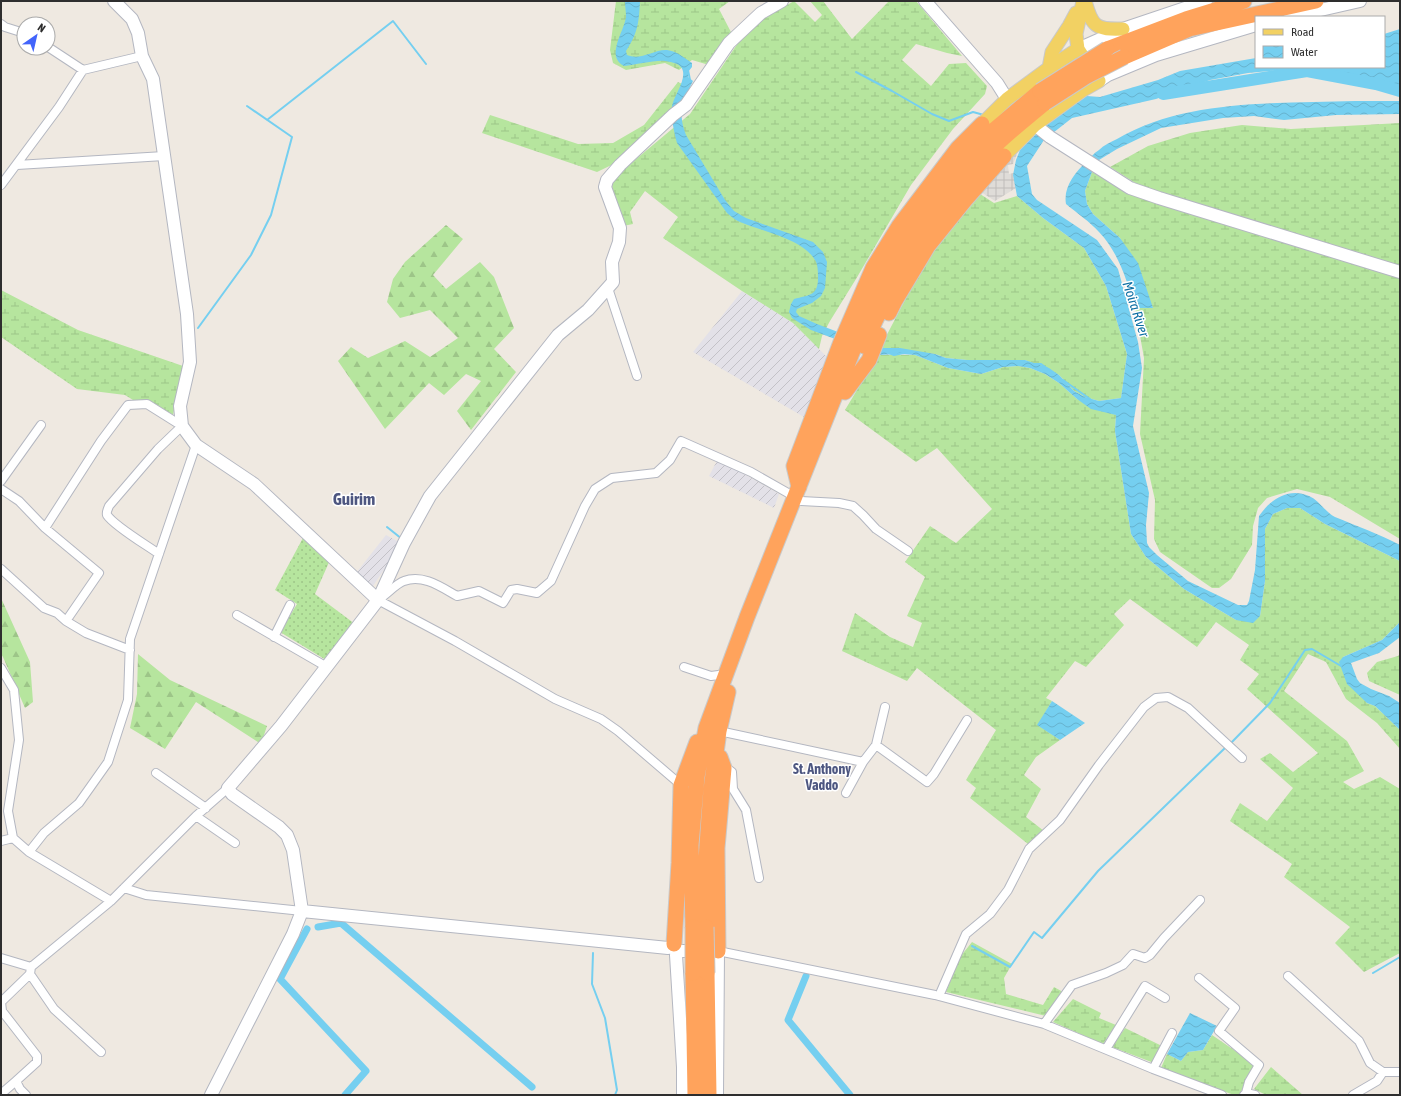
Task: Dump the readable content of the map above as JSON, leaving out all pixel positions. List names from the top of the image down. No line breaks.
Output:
{"districts":["Guirim","St. Anthony Vaddo"],"water":["Moira River"],"legend":["Road","Water"],"north":"top right"}
